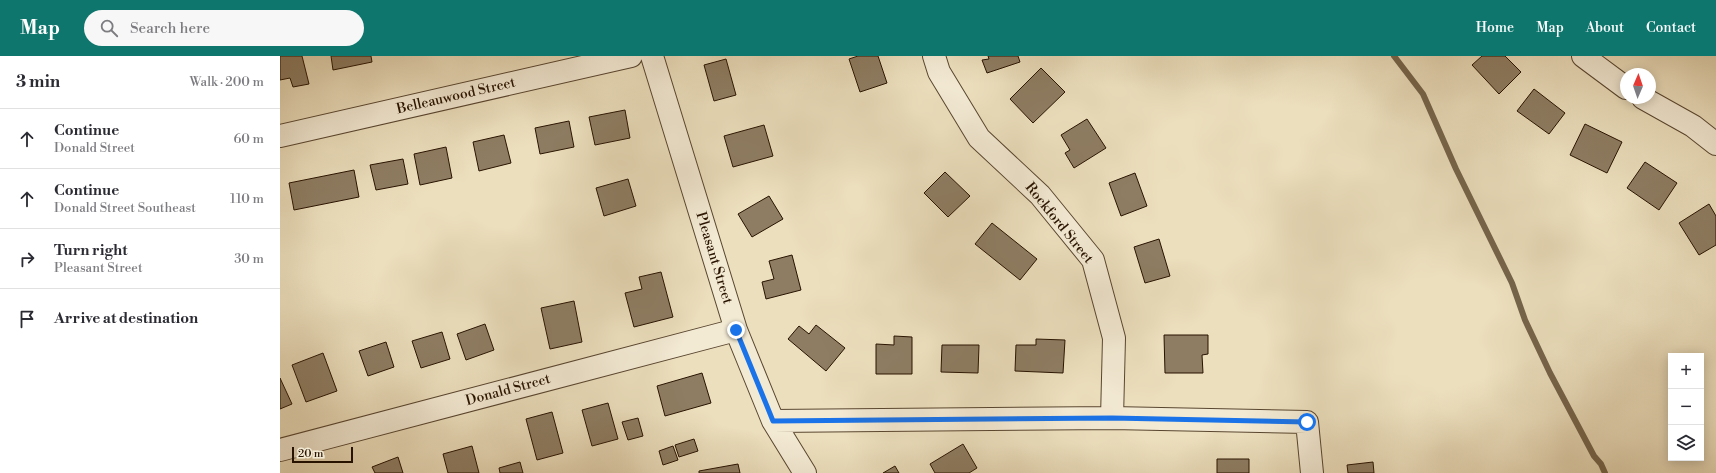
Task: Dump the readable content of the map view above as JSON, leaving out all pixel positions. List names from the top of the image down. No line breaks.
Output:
{"streets":{"street":["Belleauwood Street","Rockford Street","Pleasant Street","Donald Street"]},"crossings":[["Pleasant Street","Donald Street"]],"scale_bar":"20 m","north":"top","page":{"header":"Map","search":"Search here","nav":["Home","Map","About","Contact"],"heading":["3 min","Walk · 200 m"],"list":[["Continue","Donald Street","60 m"],["Continue","Donald Street Southeast","110 m"],["Turn right","Pleasant Street","30 m"],"Arrive at destination"],"map_buttons":["+","−"],"scale":"20 m"}}
